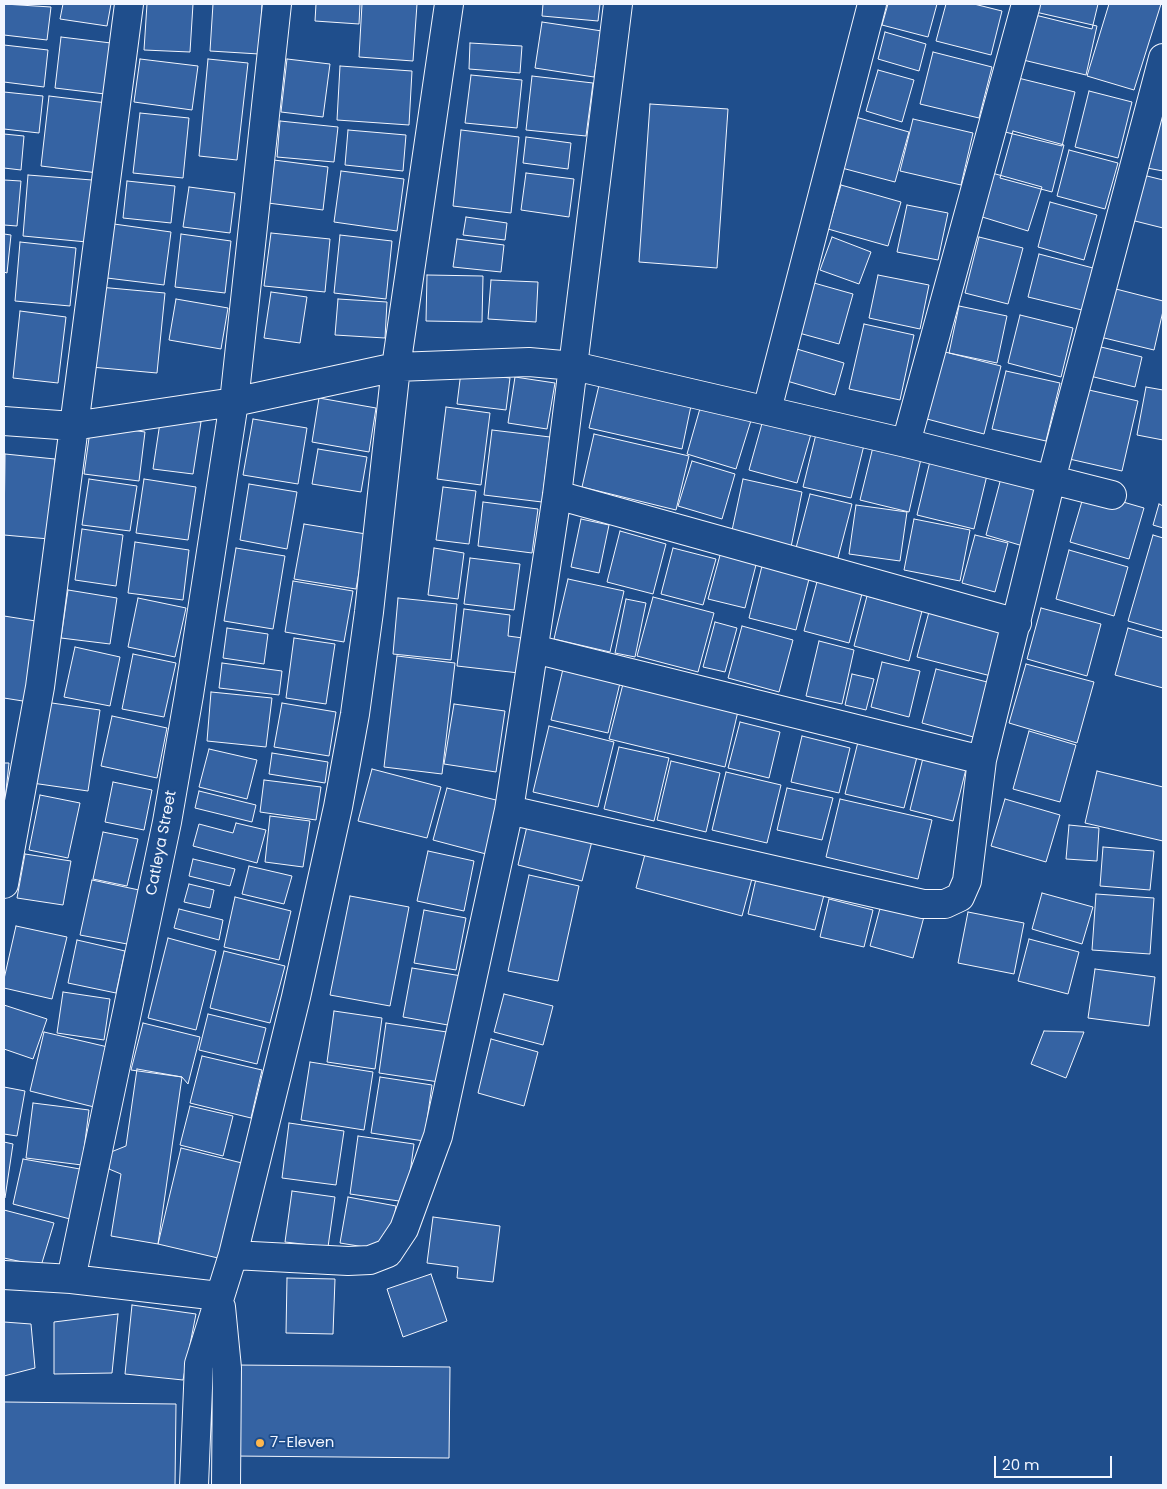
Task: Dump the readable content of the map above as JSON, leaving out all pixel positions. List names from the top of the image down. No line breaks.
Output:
{"streets":{"street":["Catleya Street"]},"places":["7-Eleven"],"scale_bar":"20 m"}
